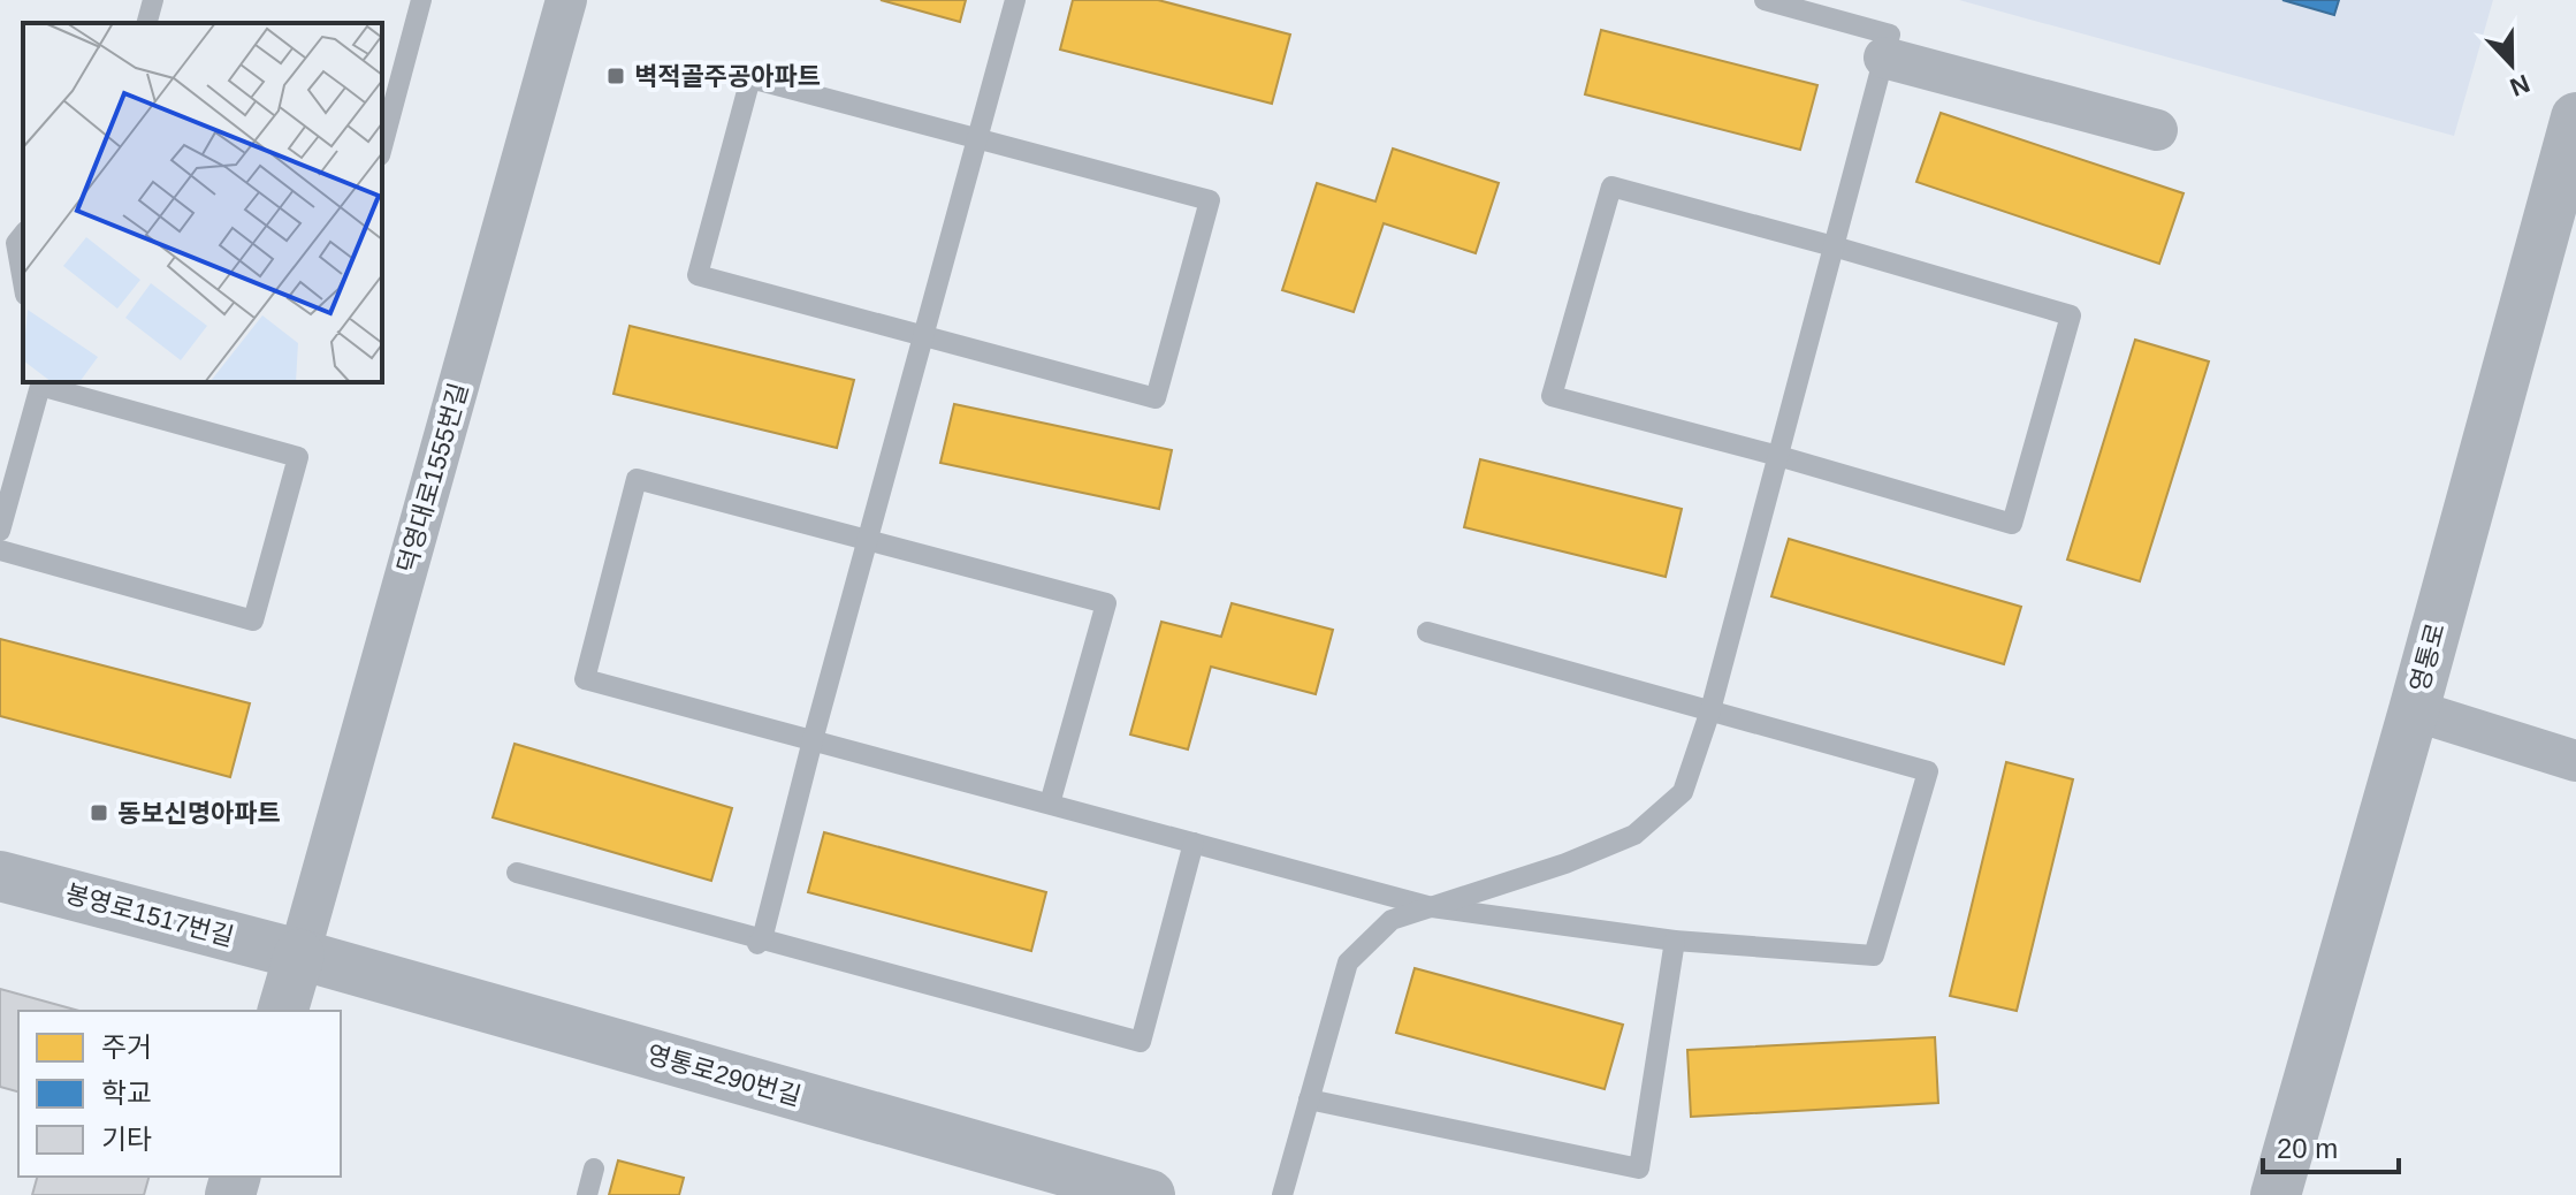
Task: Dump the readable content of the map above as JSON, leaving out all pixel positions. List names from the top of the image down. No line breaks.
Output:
{"streets":{"street":["덕영대로1555번길","영통로","봉영로1517번길","영통로290번길"]},"crossings":[["덕영대로1555번길","봉영로1517번길"],["덕영대로1555번길","영통로290번길"],["봉영로1517번길","영통로290번길"]],"places":{"transit":["벽적골주공아파트","동보신명아파트"]},"legend":["주거","학교","기타"],"scale_bar":"20 m","north":"bottom"}
